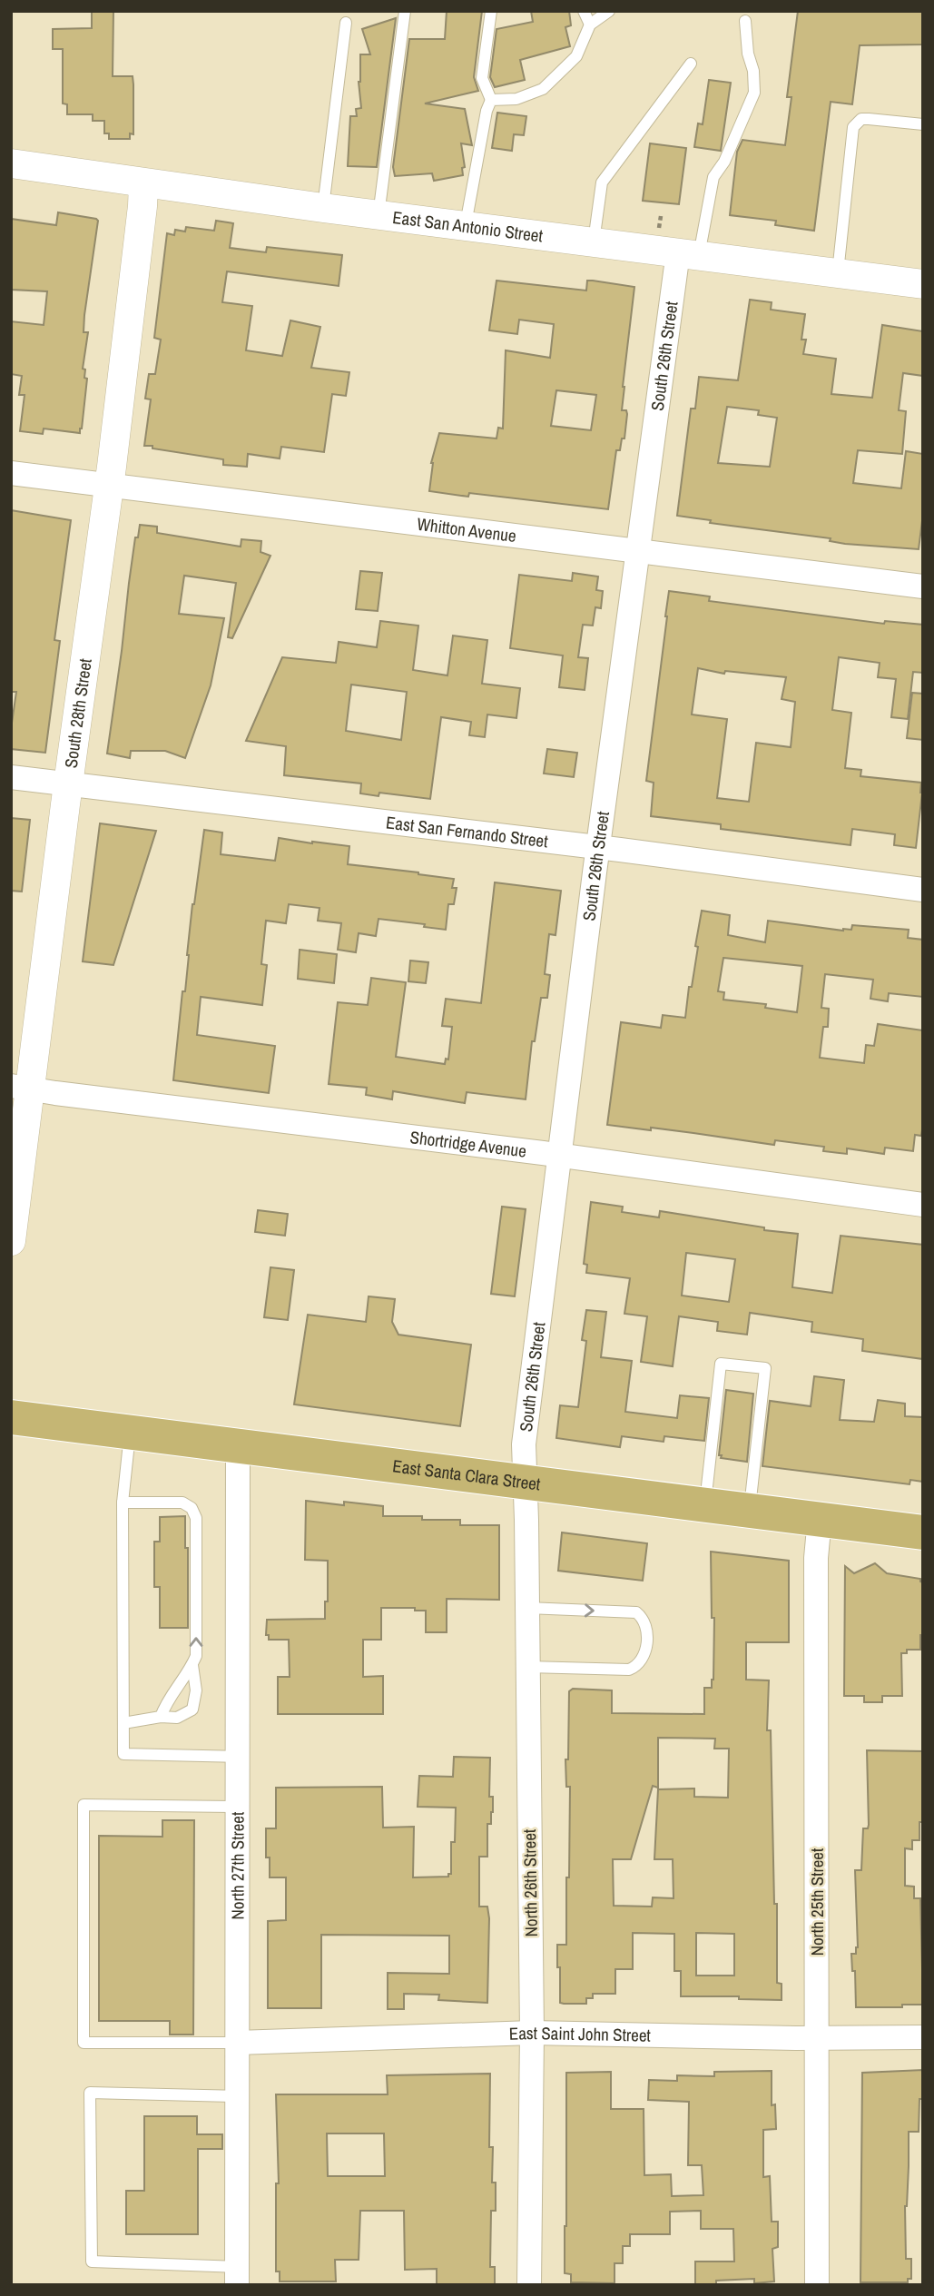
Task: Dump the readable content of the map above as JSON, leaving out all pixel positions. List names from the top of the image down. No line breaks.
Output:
{"streets":{"main road":["East Santa Clara Street"],"street":["East San Antonio Street","South 26th Street","Whitton Avenue","South 28th Street","East San Fernando Street","Shortridge Avenue","North 27th Street","North 26th Street","North 25th Street","East Saint John Street"]},"crossings":[["East San Antonio Street","South 26th Street"],["East San Antonio Street","South 28th Street"],["South 26th Street","Whitton Avenue"],["South 26th Street","East San Fernando Street"],["South 26th Street","Shortridge Avenue"],["South 26th Street","East Santa Clara Street"],["South 26th Street","North 26th Street"],["Whitton Avenue","South 28th Street"],["South 28th Street","East San Fernando Street"],["South 28th Street","Shortridge Avenue"],["East Santa Clara Street","North 27th Street"],["East Santa Clara Street","North 26th Street"],["East Santa Clara Street","North 25th Street"],["North 27th Street","East Saint John Street"],["North 26th Street","East Saint John Street"],["North 25th Street","East Saint John Street"]]}
